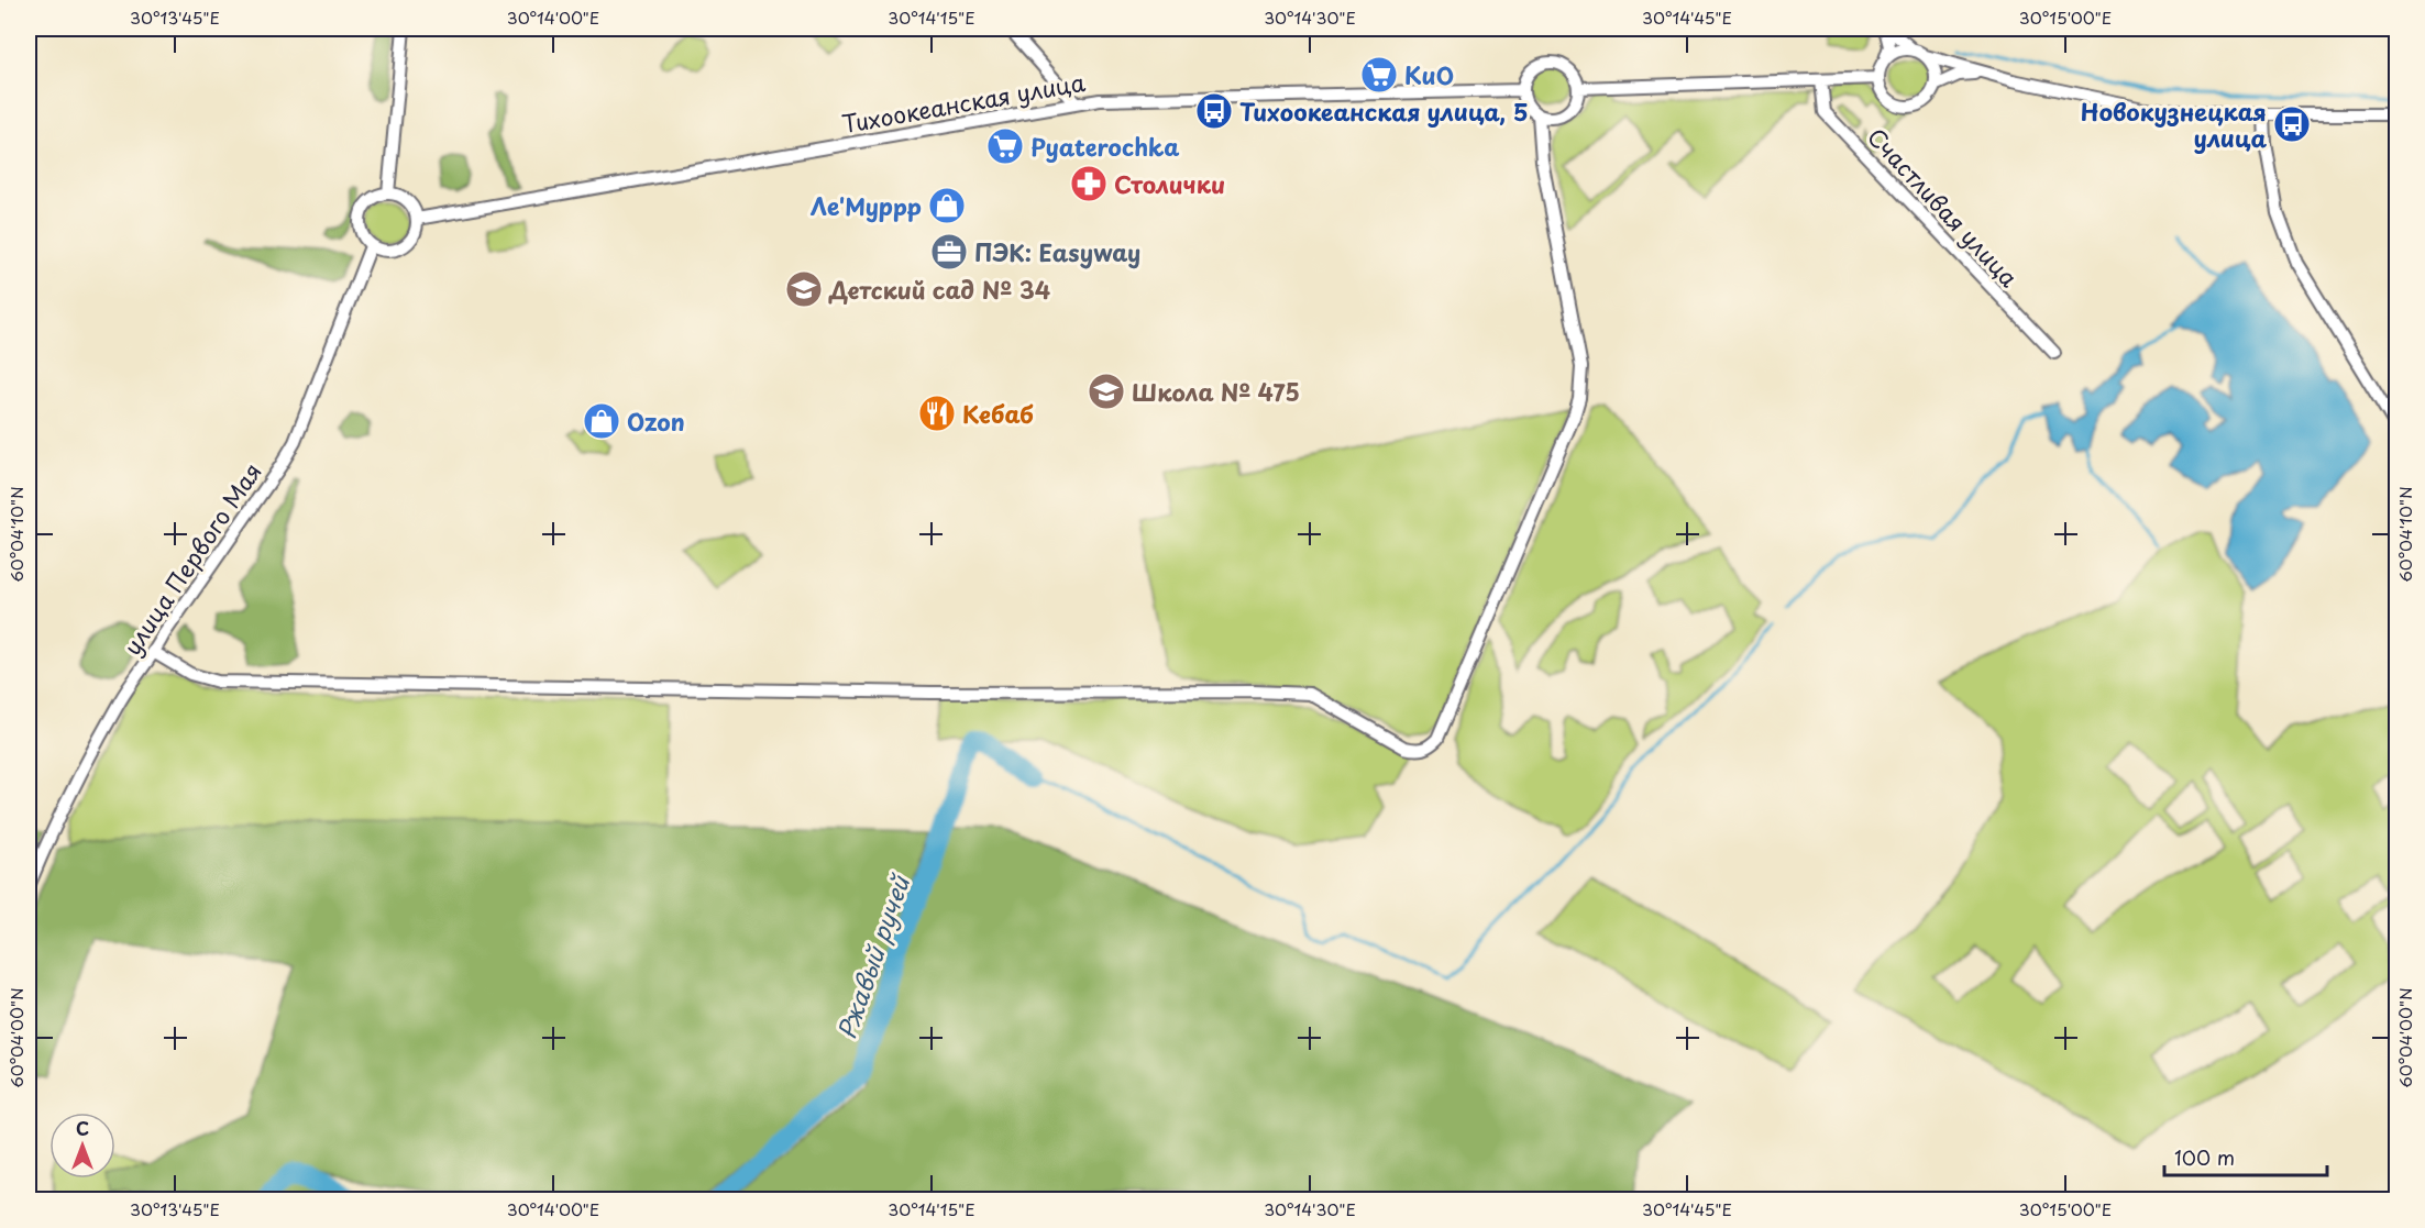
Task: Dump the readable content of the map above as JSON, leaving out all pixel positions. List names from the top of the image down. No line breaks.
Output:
{"streets":{"street":["Тихоокеанская улица","Счастливая улица","улица Первого Мая"]},"crossings":[["Тихоокеанская улица","улица Первого Мая"]],"water":["Ржавый ручей"],"places":{"supermarket":["КиО","Pyaterochka"],"bus stop":["Тихоокеанская улица, 5","Новокузнецкая улица"],"pharmacy":["Столички"],"shop":["Ле'Муррр","Ozon"],"office":["ПЭК: Easyway"],"school or university":["Детский сад № 34","Школа № 475"],"restaurant":["Кебаб"]},"scale_bar":"100 m","north":"top","coordinates":["30°13'45\"E","30°14'00\"E","30°14'15\"E","30°14'30\"E","30°14'45\"E","30°15'00\"E","60°04'10\"N","60°04'00\"N"]}
